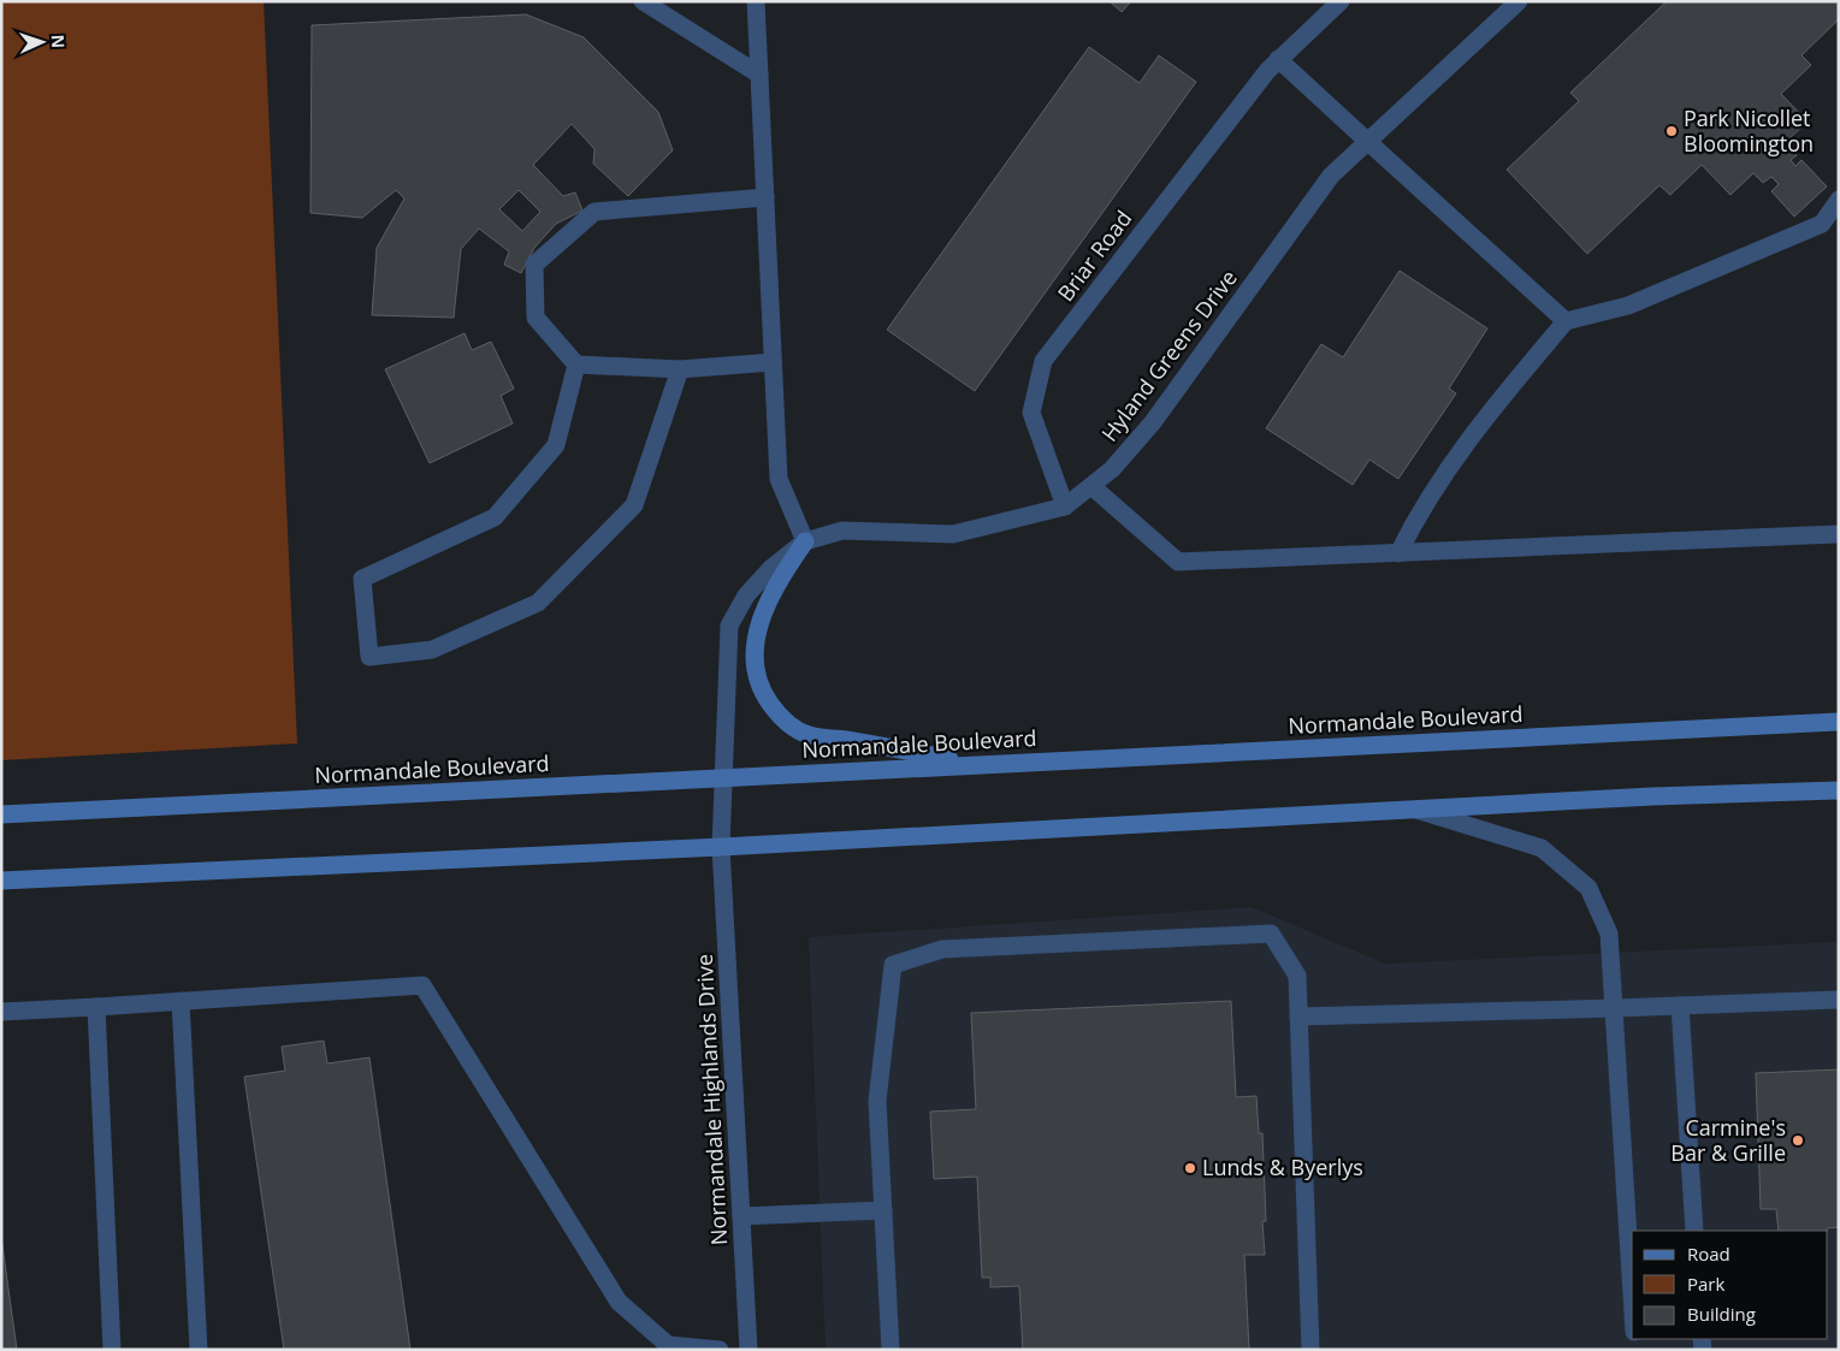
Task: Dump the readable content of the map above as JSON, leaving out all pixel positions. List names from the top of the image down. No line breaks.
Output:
{"streets":{"main road":["Normandale Boulevard"],"street":["Briar Road","Hyland Greens Drive","Normandale Highlands Drive"]},"crossings":[["Briar Road","Hyland Greens Drive"],["Hyland Greens Drive","Normandale Boulevard"],["Hyland Greens Drive","Normandale Highlands Drive"]],"places":["Park Nicollet Bloomington","Carmine's Bar & Grille","Lunds & Byerlys"],"legend":["Road","Park","Building"],"north":"right"}
